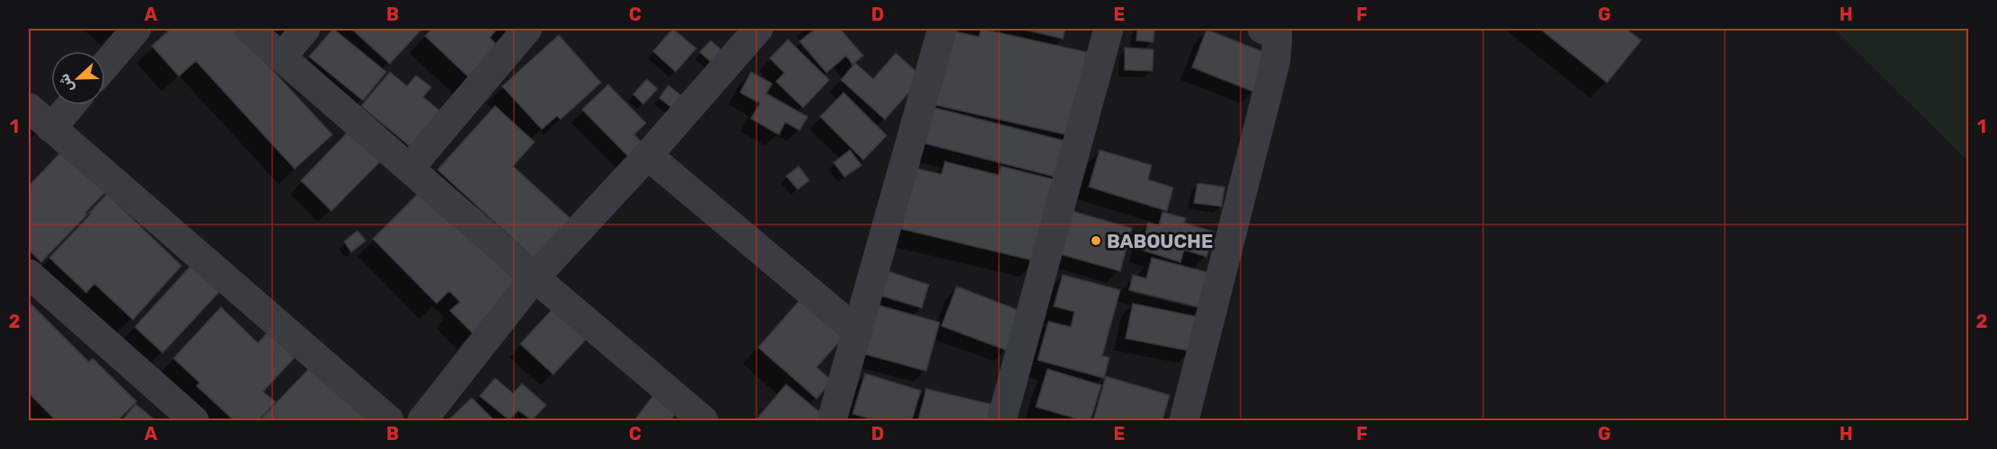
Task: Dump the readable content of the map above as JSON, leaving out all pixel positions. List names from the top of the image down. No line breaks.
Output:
{"places":["BABOUCHE"],"north":"left","grid":{"columns":["A","B","C","D","E","F","G","H"],"rows":["1","2"]}}
